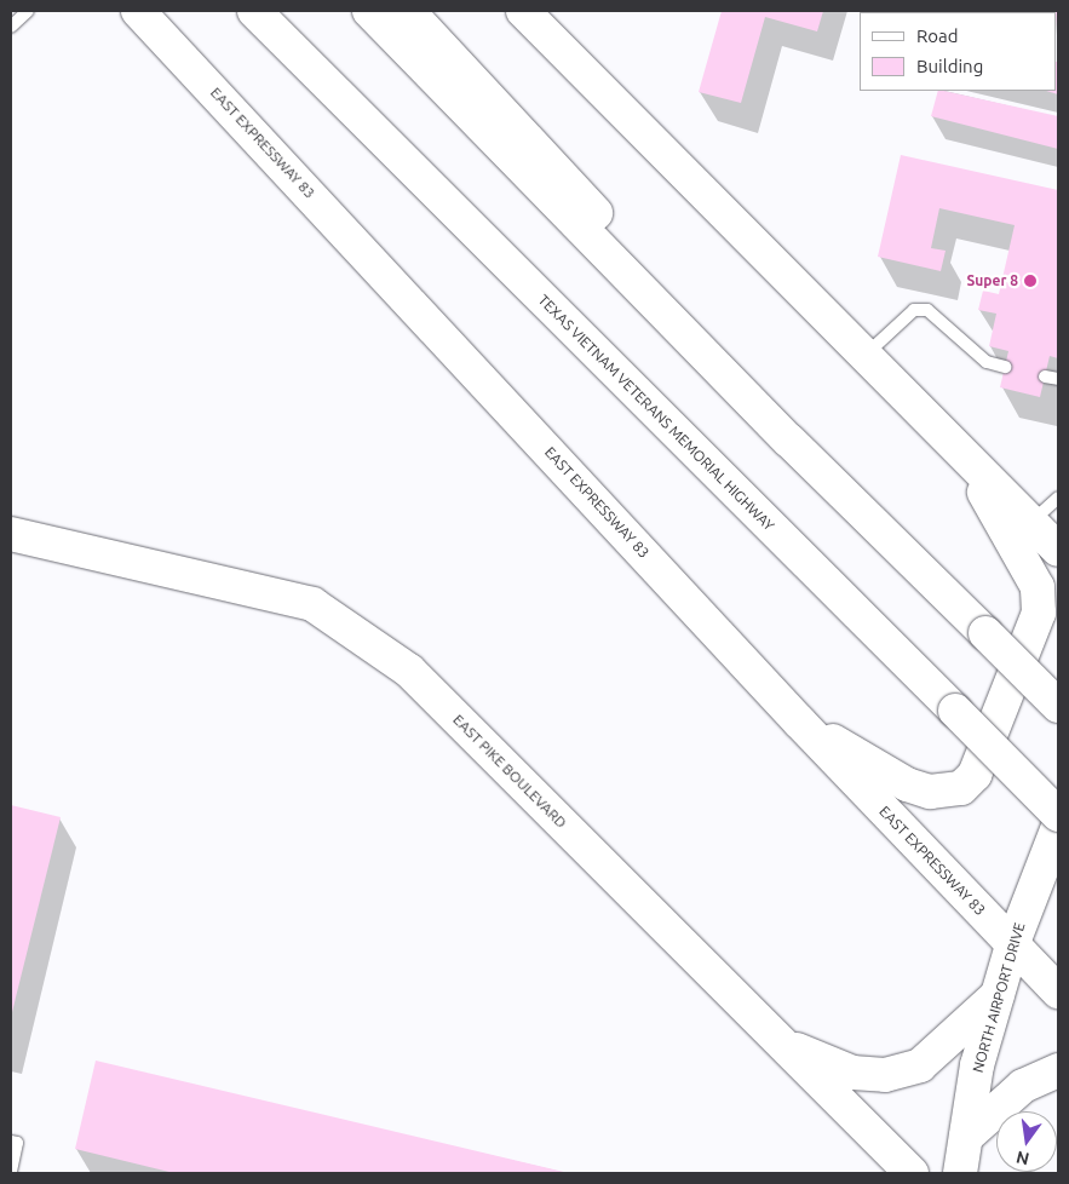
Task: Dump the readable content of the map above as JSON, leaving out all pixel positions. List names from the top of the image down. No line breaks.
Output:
{"streets":{"main road":["EAST EXPRESSWAY 83","TEXAS VIETNAM VETERANS MEMORIAL HIGHWAY","EAST PIKE BOULEVARD","NORTH AIRPORT DRIVE"]},"crossings":[["EAST EXPRESSWAY 83","NORTH AIRPORT DRIVE"]],"places":["Super 8"],"legend":["Road","Building"],"north":"bottom"}
